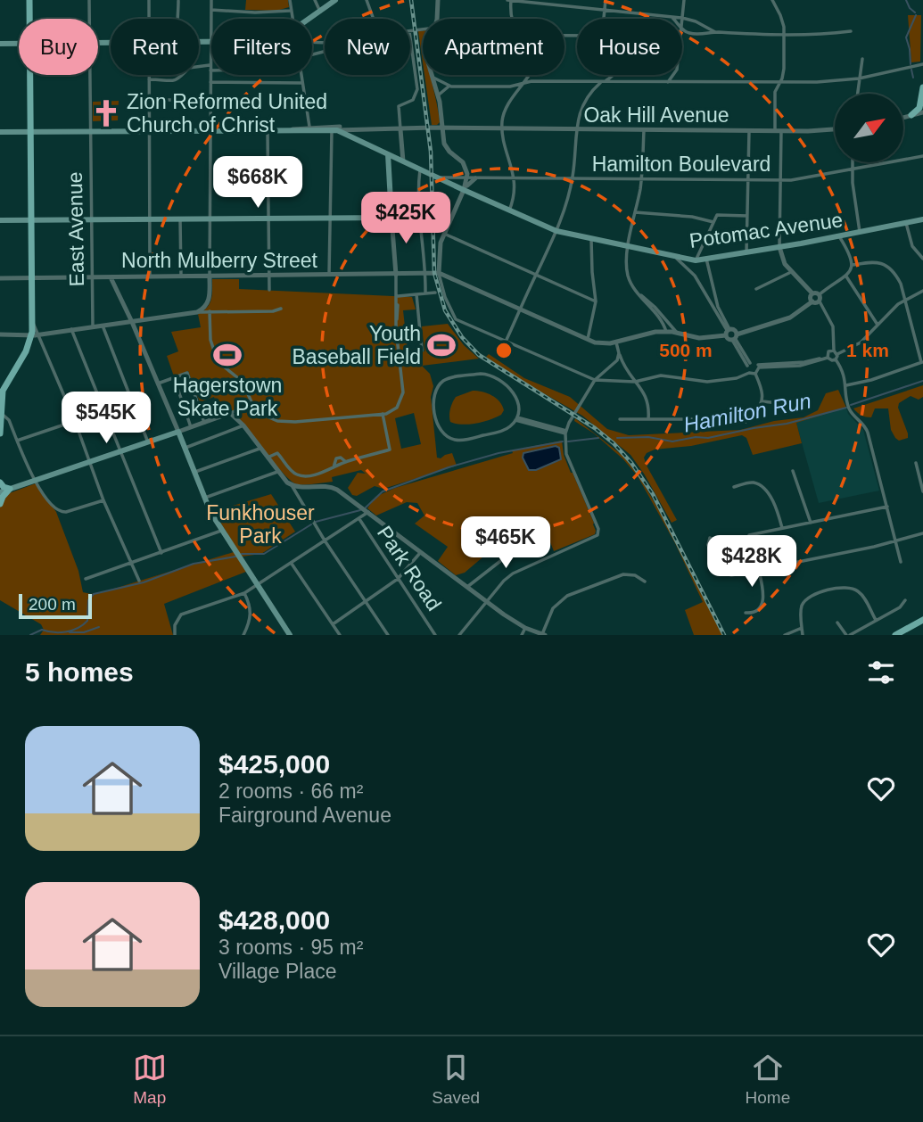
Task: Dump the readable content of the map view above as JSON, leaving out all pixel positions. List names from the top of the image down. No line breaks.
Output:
{"streets":{"main road":["Potomac Avenue"],"street":["Oak Hill Avenue","Hamilton Boulevard","East Avenue","North Mulberry Street","Park Road"]},"crossings":[["Oak Hill Avenue","Potomac Avenue"],["Hamilton Boulevard","Potomac Avenue"],["East Avenue","North Mulberry Street"]],"water":["Hamilton Run"],"parks":["Funkhouser Park"],"places":{"church":["Zion Reformed United Church of Christ"],"sports":["Youth Baseball Field","Hagerstown Skate Park"]},"scale_bar":"200 m","north":"top right","page":{"chip":["Buy","Rent","Filters","New","Apartment","House"],"price":["$668K","$425K","$545K","$465K","$428K"],"scale":"200 m","heading":"5 homes","list":[{"name":"$425,000","note":"2 rooms · 66 m² · Fairground Avenue"},{"name":"$428,000","note":"3 rooms · 95 m² · Village Place"}],"tabs":["Map","Saved","Home"]},"rings":["500 m","1 km"]}
